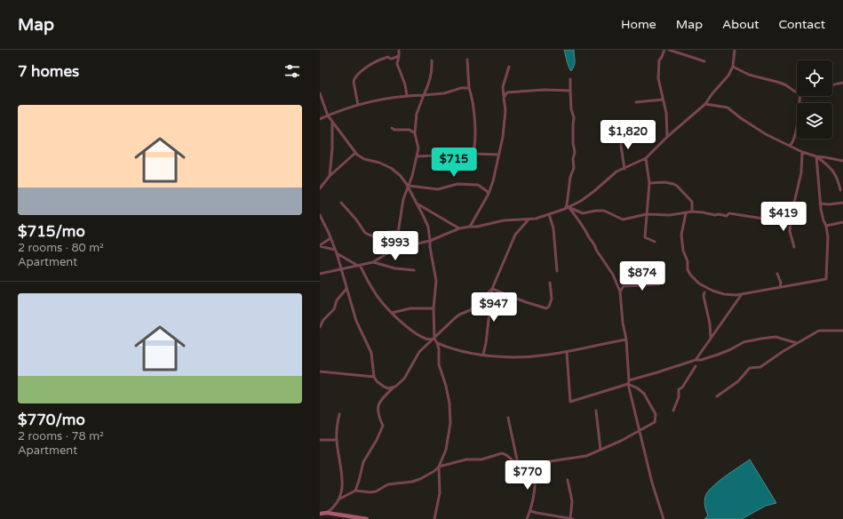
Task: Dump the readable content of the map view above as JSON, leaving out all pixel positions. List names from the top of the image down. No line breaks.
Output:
{"page":{"header":"Map","nav":["Home","Map","About","Contact"],"heading":"7 homes","list":[{"name":"$715/mo","note":"2 rooms · 80 m² · Apartment"},{"name":"$770/mo","note":"2 rooms · 78 m² · Apartment"}],"price":["$1,820","$715","$419","$993","$874","$947","$770"]}}
